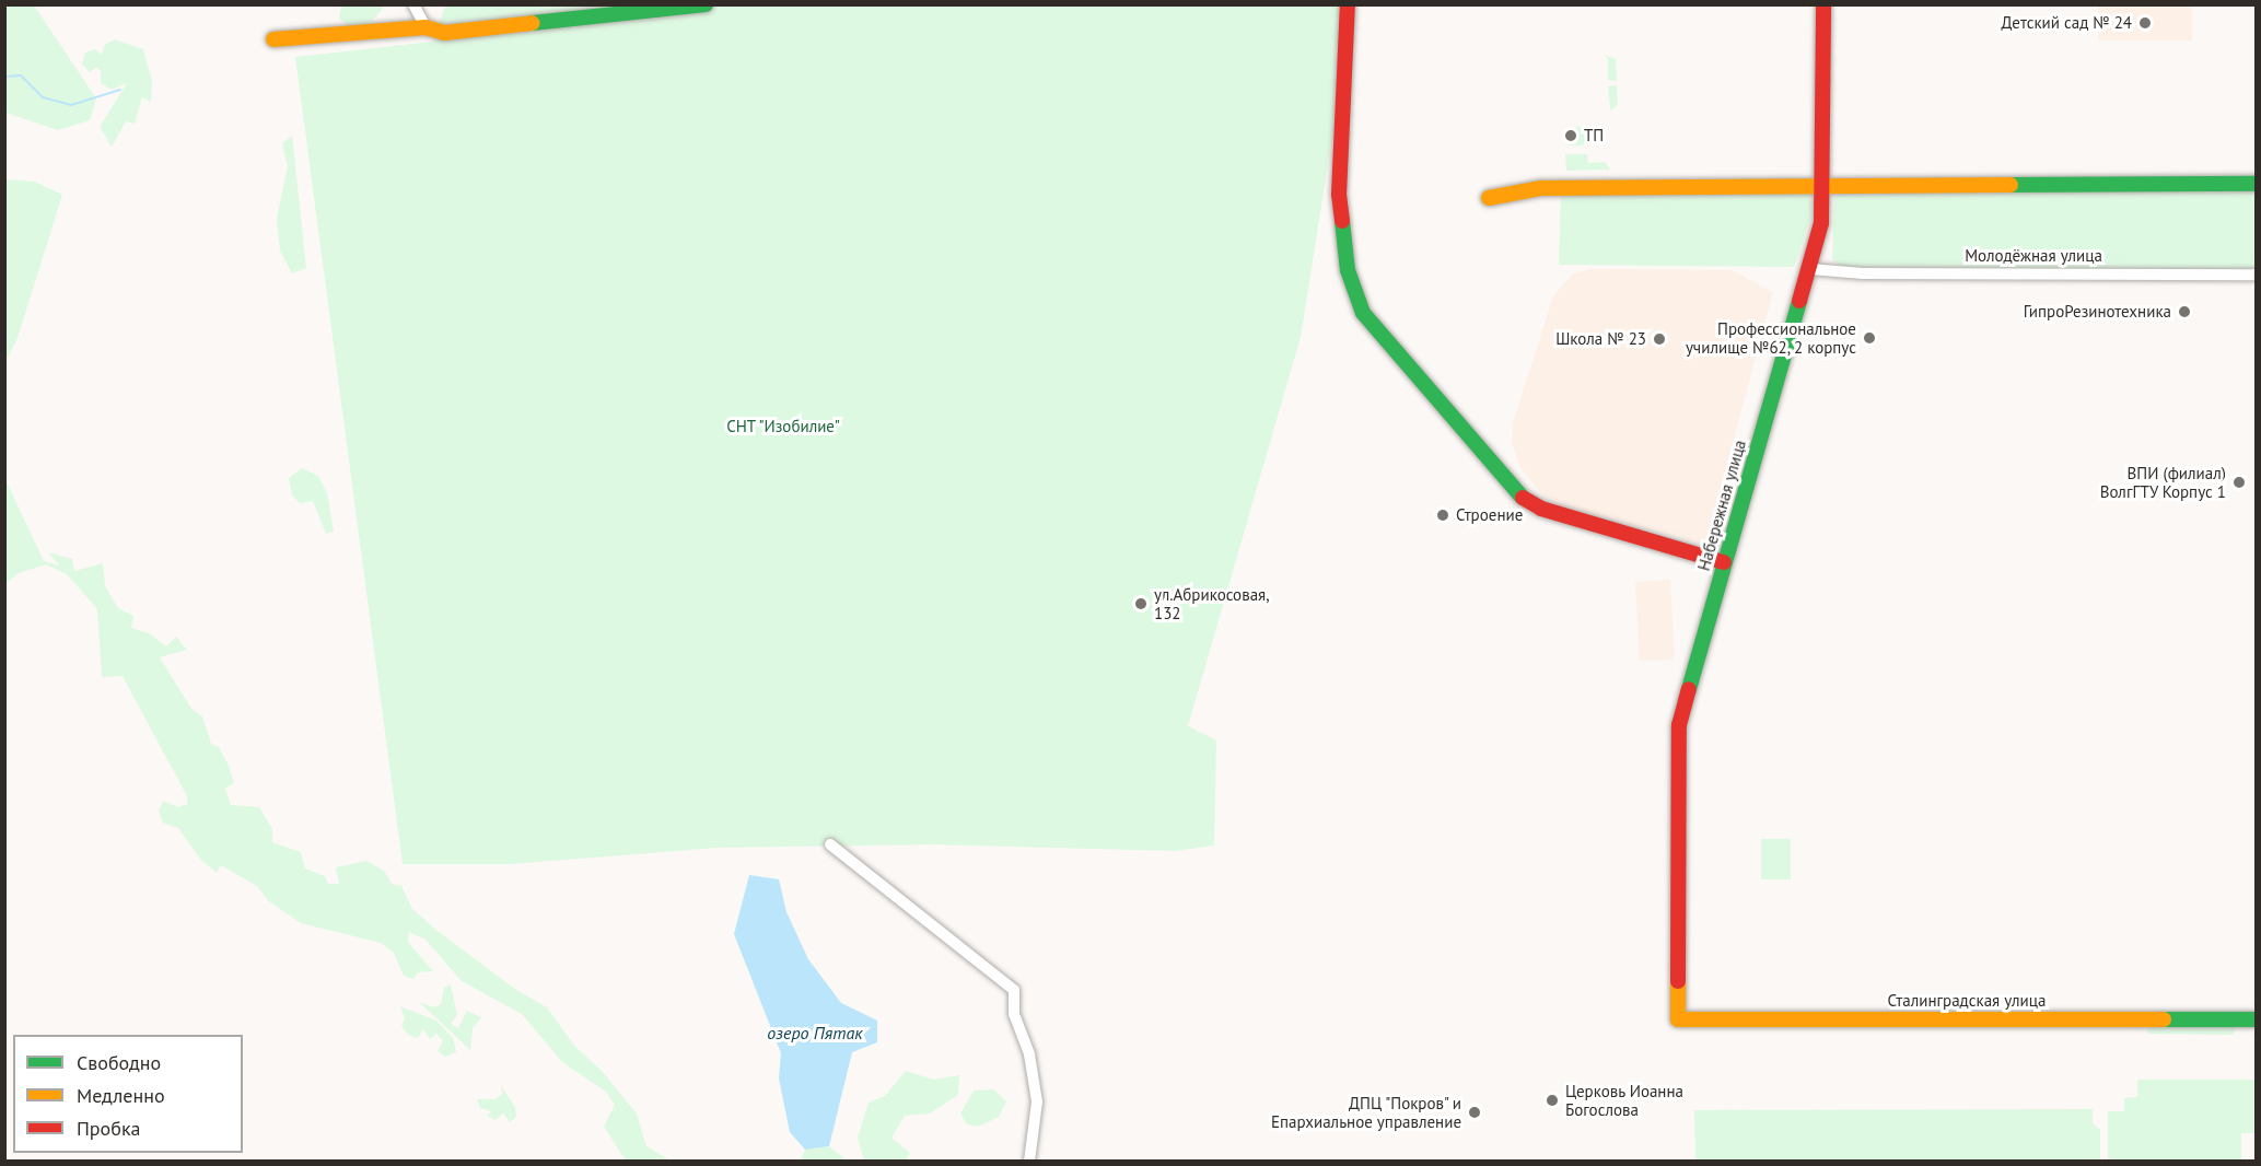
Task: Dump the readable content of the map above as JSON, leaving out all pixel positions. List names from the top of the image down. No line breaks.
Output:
{"streets":{"street":["Молодёжная улица","Набережная улица","Сталинградская улица"]},"crossings":[["Молодёжная улица","Набережная улица"],["Набережная улица","Сталинградская улица"]],"water":["озеро Пятак"],"parks":["СНТ \"Изобилие\""],"places":["Детский сад № 24","ТП","ГипроРезинотехника","Профессиональное училище №62, 2 корпус","Школа № 23","ВПИ (филиал) ВолгГТУ Корпус 1","Строение","ул.Абрикосовая, 132","Церковь Иоанна Богослова","ДПЦ \"Покров\" и Епархиальное управление"],"legend":["Свободно","Медленно","Пробка"]}
